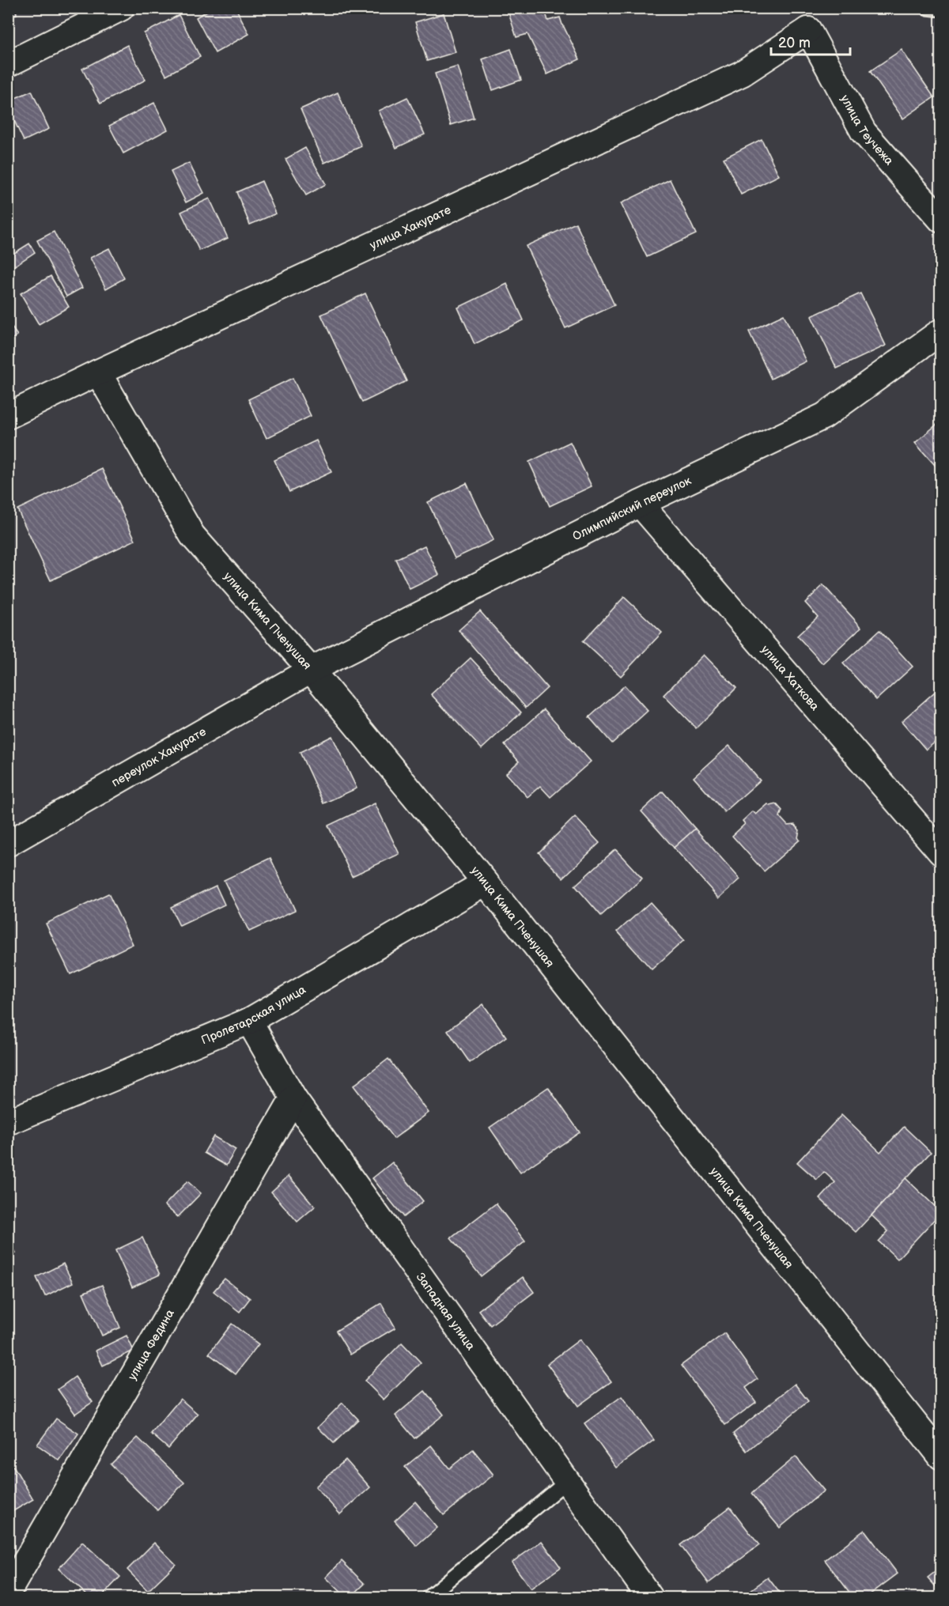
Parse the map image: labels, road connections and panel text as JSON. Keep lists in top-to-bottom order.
{
  "streets": {
    "street": [
      "улица Теучежа",
      "улица Хакурате",
      "Олимпийский переулок",
      "улица Кима Пченушая",
      "улица Хаткова",
      "переулок Хакурате",
      "Пролетарская улица",
      "Западная улица",
      "улица Федина"
    ]
  },
  "crossings": [
    ["улица Теучежа", "улица Хакурате"],
    ["улица Хакурате", "улица Кима Пченушая"],
    ["Олимпийский переулок", "улица Кима Пченушая"],
    ["Олимпийский переулок", "улица Хаткова"],
    ["Олимпийский переулок", "переулок Хакурате"],
    ["улица Кима Пченушая", "переулок Хакурате"],
    ["улица Кима Пченушая", "Пролетарская улица"],
    ["Пролетарская улица", "Западная улица"],
    ["Западная улица", "улица Федина"]
  ],
  "scale_bar": "20 m"
}
